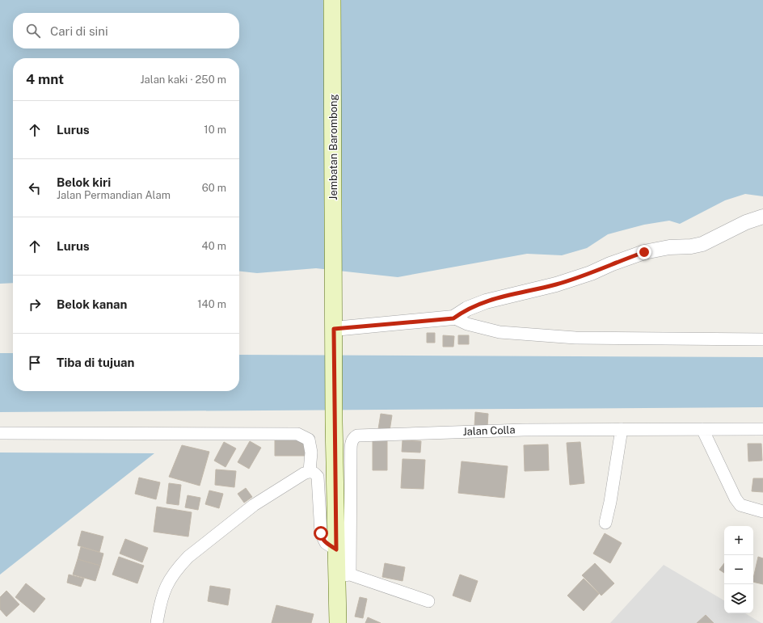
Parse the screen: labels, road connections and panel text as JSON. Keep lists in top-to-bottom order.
{
  "streets": {
    "main road": ["Jembatan Barombong"],
    "street": ["Jalan Colla"]
  },
  "crossings": [
    ["Jembatan Barombong", "Jalan Colla"]
  ],
  "page": {
    "search": "Cari di sini",
    "heading": ["4 mnt", "Jalan kaki · 250 m"],
    "list": [
      ["Lurus", "10 m"],
      ["Belok kiri", "Jalan Permandian Alam", "60 m"],
      ["Lurus", "40 m"],
      ["Belok kanan", "140 m"],
      "Tiba di tujuan"
    ],
    "map_buttons": ["+", "−"]
  }
}
